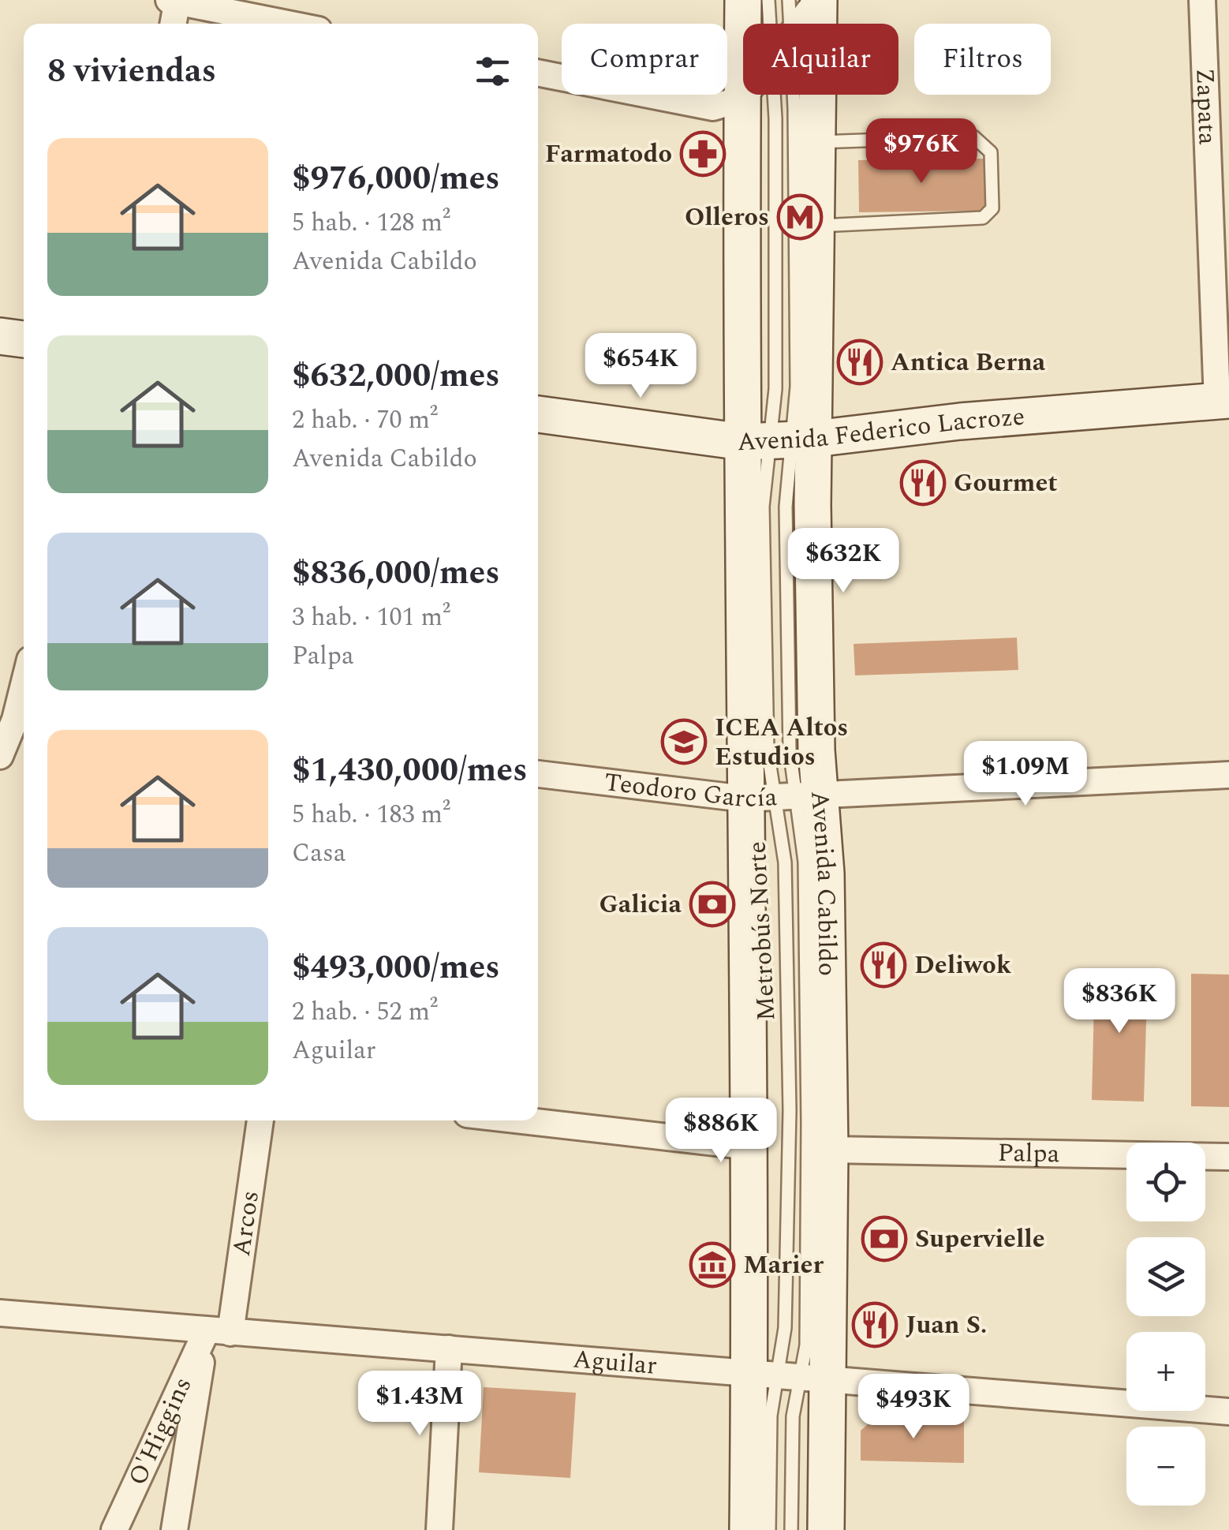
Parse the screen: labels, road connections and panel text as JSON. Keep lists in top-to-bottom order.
{
  "streets": {
    "main road": ["Avenida Federico Lacroze", "Avenida Cabildo"],
    "street": [
      "Zapata",
      "Teodoro García",
      "Palpa",
      "Arcos",
      "Aguilar",
      "O'Higgins"
    ],
    "lane": ["Metrobús Norte"]
  },
  "crossings": [
    ["Zapata", "Avenida Federico Lacroze"],
    ["Avenida Federico Lacroze", "Avenida Cabildo"],
    ["Avenida Federico Lacroze", "Metrobús Norte"],
    ["Teodoro García", "Avenida Cabildo"],
    ["Teodoro García", "Metrobús Norte"],
    ["Avenida Cabildo", "Metrobús Norte"],
    ["Avenida Cabildo", "Palpa"],
    ["Avenida Cabildo", "Aguilar"],
    ["Metrobús Norte", "Aguilar"],
    ["Arcos", "Aguilar"],
    ["Arcos", "O'Higgins"],
    ["Aguilar", "O'Higgins"]
  ],
  "places": {
    "pharmacy": ["Farmatodo"],
    "metro station": ["Olleros"],
    "restaurant": [
      "Antica Berna",
      "Gourmet",
      "Deliwok",
      "Juan S."
    ],
    "school or university": ["ICEA Altos Estudios"],
    "bank": ["Galicia", "Supervielle"],
    "museum": ["Marier"]
  },
  "page": {
    "chip": ["Comprar", "Alquilar", "Filtros"],
    "heading": "8 viviendas",
    "price": [
      "$976K",
      "$654K",
      "$632K",
      "$1.09M",
      "$836K",
      "$886K",
      "$1.43M",
      "$493K"
    ],
    "list": [
      {
        "name": "$976,000/mes",
        "note": "5 hab. · 128 m² · Avenida Cabildo"
      },
      {
        "name": "$632,000/mes",
        "note": "2 hab. · 70 m² · Avenida Cabildo"
      },
      {
        "name": "$836,000/mes",
        "note": "3 hab. · 101 m² · Palpa"
      },
      {
        "name": "$1,430,000/mes",
        "note": "5 hab. · 183 m² · Casa"
      },
      {
        "name": "$493,000/mes",
        "note": "2 hab. · 52 m² · Aguilar"
      }
    ],
    "map_buttons": ["+", "−"]
  }
}
